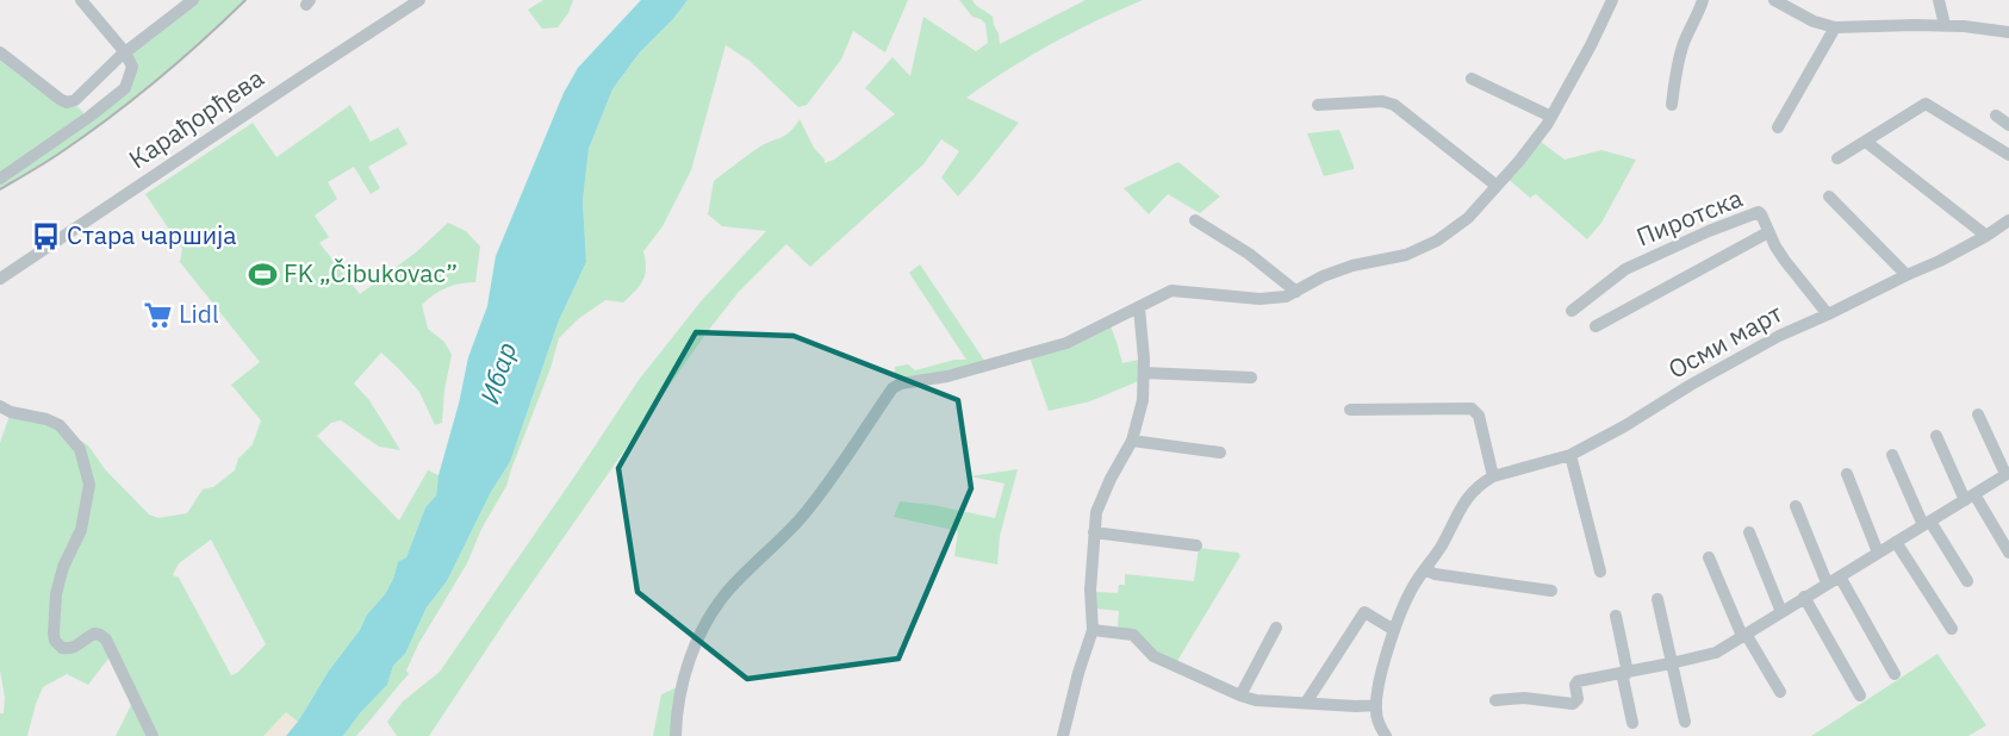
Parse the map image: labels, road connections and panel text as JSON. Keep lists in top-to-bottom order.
{
  "streets": {
    "street": ["Карађорђева", "Пиротска", "Осми март"]
  },
  "crossings": [
    ["Пиротска", "Осми март"]
  ],
  "water": ["Ибар"],
  "places": {
    "bus stop": ["Стара чаршија"],
    "sports": ["FK „Čibukovac”"],
    "supermarket": ["Lidl"]
  }
}
